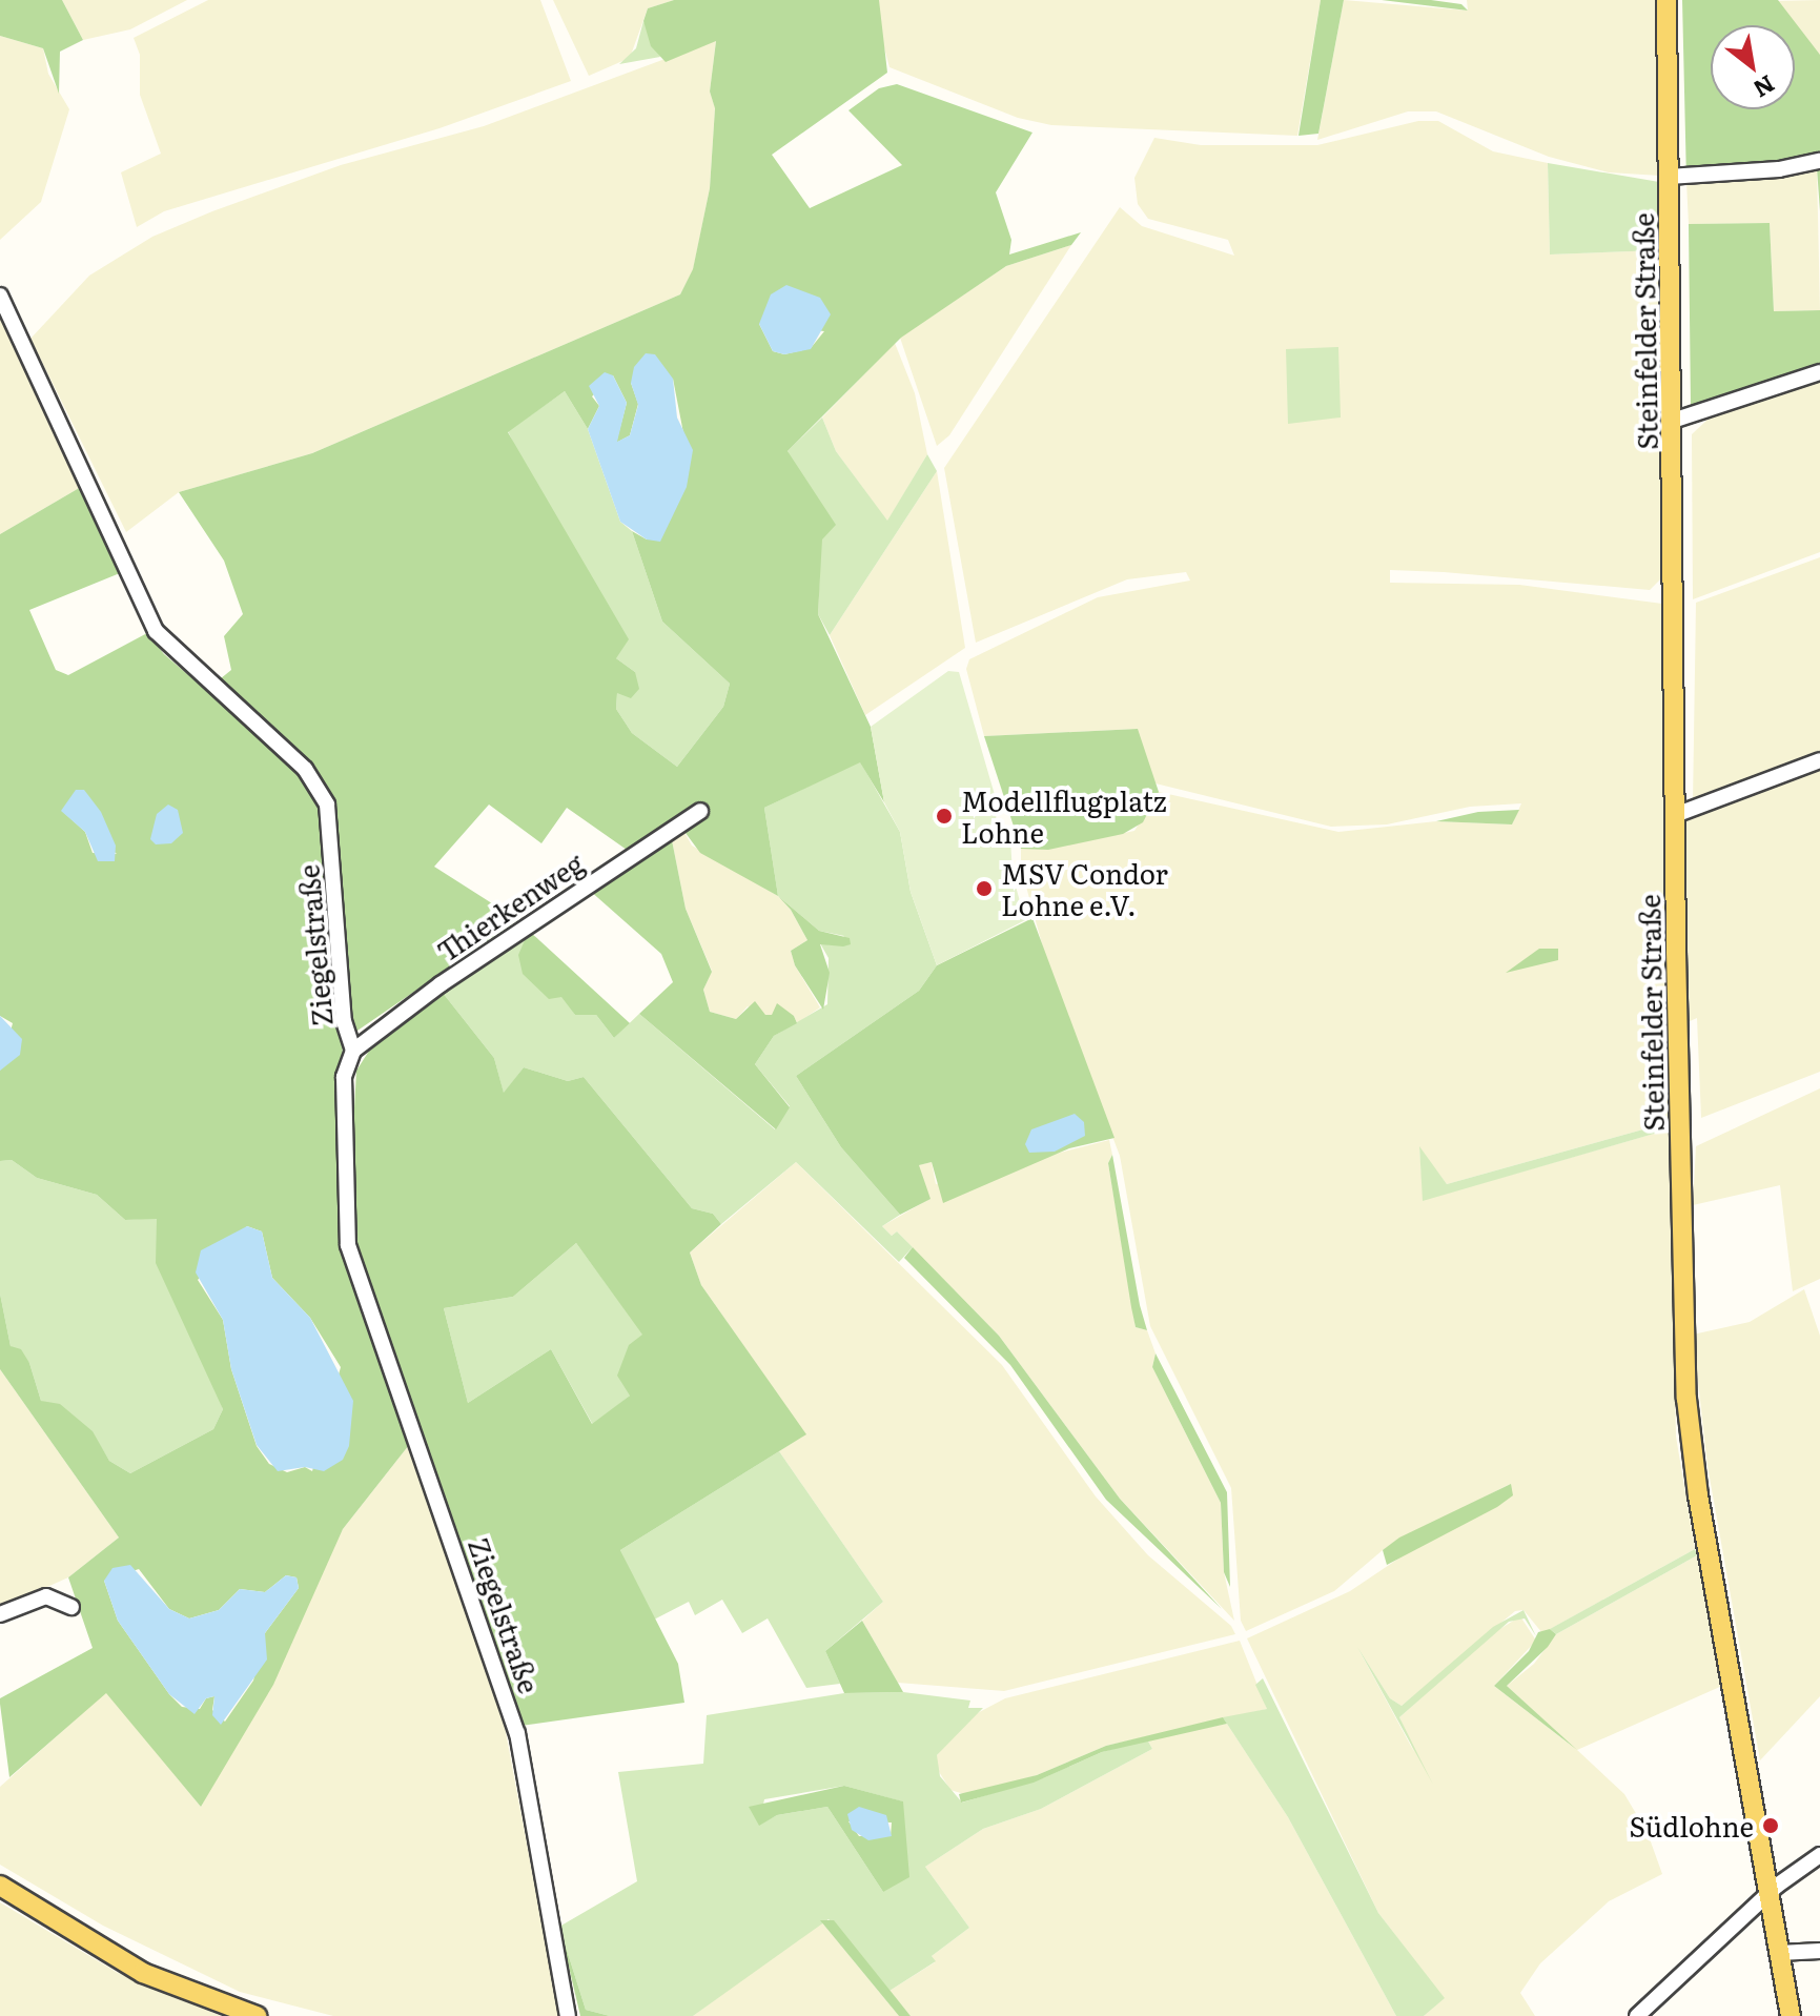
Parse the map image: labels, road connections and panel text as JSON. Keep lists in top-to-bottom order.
{
  "streets": {
    "main road": ["Steinfelder Straße"],
    "street": ["Thierkenweg", "Ziegelstraße"]
  },
  "crossings": [
    ["Thierkenweg", "Ziegelstraße"]
  ],
  "places": ["Modellflugplatz Lohne", "MSV Condor Lohne e.V.", "Südlohne"],
  "north": "bottom right"
}
